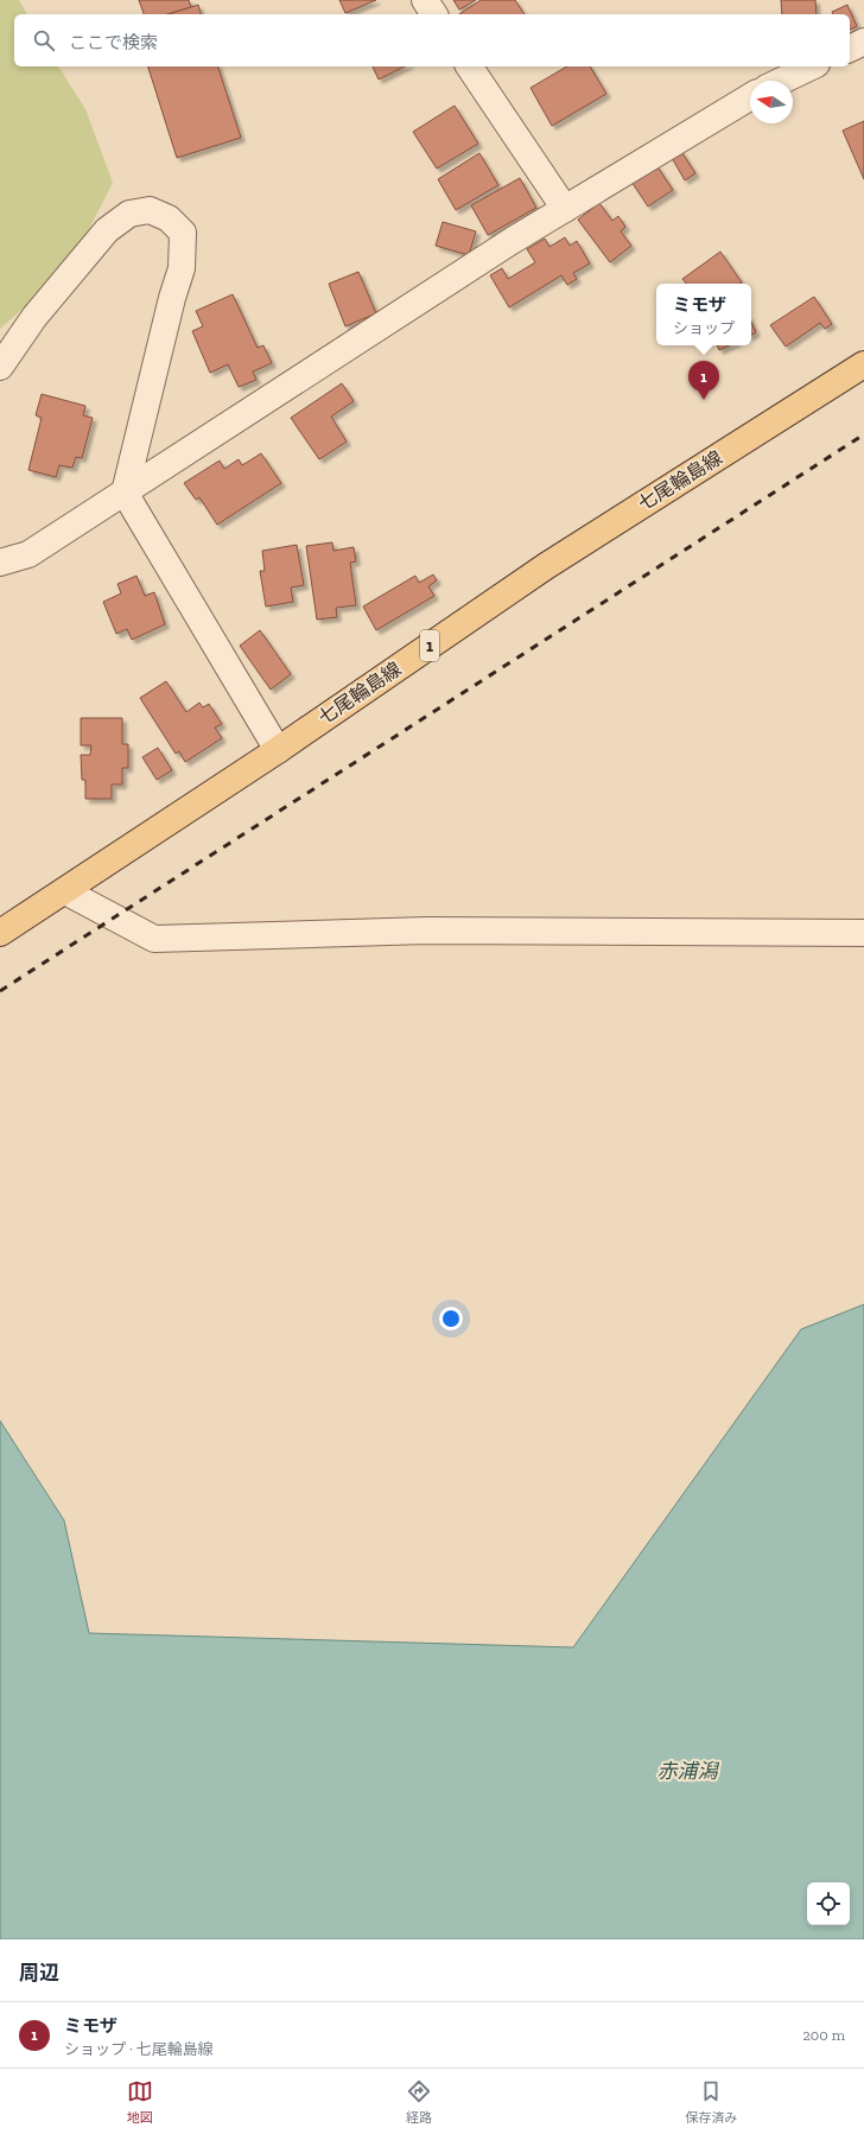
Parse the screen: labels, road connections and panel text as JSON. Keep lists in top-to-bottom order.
{
  "streets": {
    "main road": ["七尾輪島線", "1"]
  },
  "water": ["赤浦潟"],
  "north": "left",
  "page": {
    "search": "ここで検索",
    "popup": ["ミモザ", "ショップ"],
    "pins": "1",
    "heading": "周辺",
    "list": [
      {
        "mark": "1",
        "name": "ミモザ",
        "note": "ショップ · 七尾輪島線",
        "value": "200 m"
      }
    ],
    "nav": ["地図", "経路", "保存済み"]
  }
}
